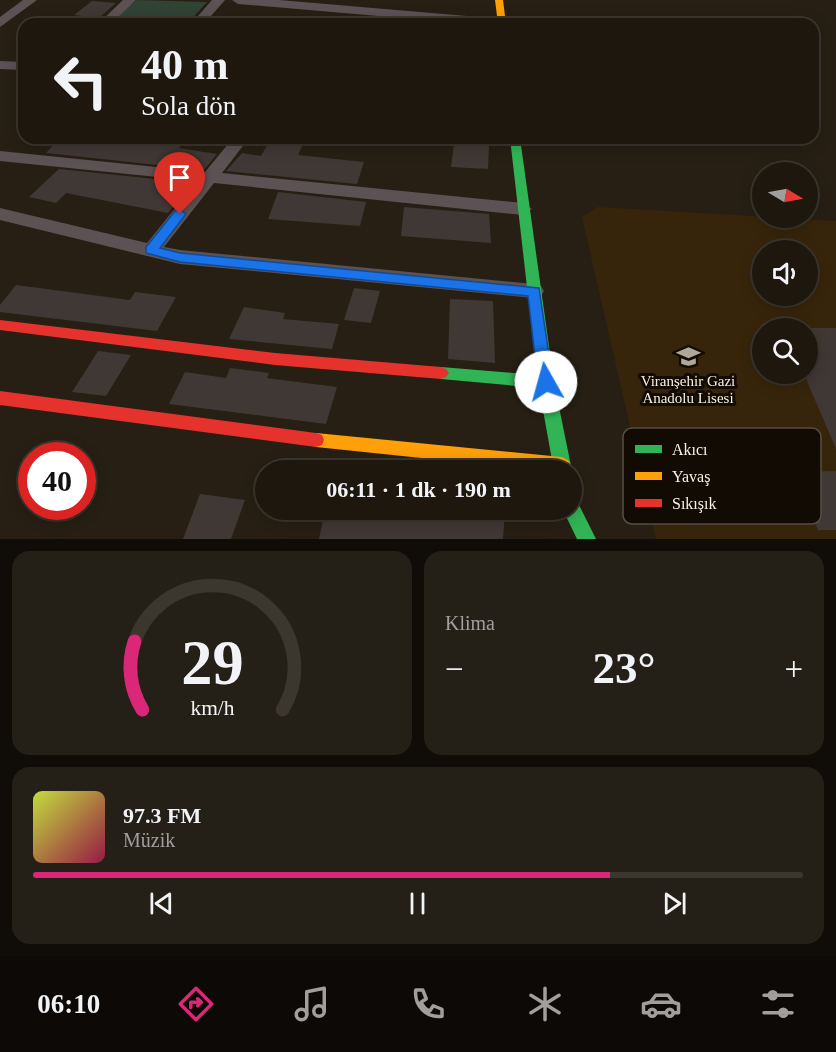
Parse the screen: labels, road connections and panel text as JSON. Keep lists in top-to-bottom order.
{
  "places": {
    "school or university": ["Viranşehir Gazi Anadolu Lisesi"]
  },
  "legend": ["Akıcı", "Yavaş", "Sıkışık"],
  "north": "right",
  "page": {
    "turn": ["40 m", "Sola dön"],
    "limit": "40",
    "trip": "06:11 · 1 dk · 190 m",
    "tile": "Klima",
    "heat": ["−", "23°", "+"],
    "song": ["97.3 FM", "Müzik"],
    "tabs": "06:10",
    "gauge": ["29", "km/h"]
  }
}
